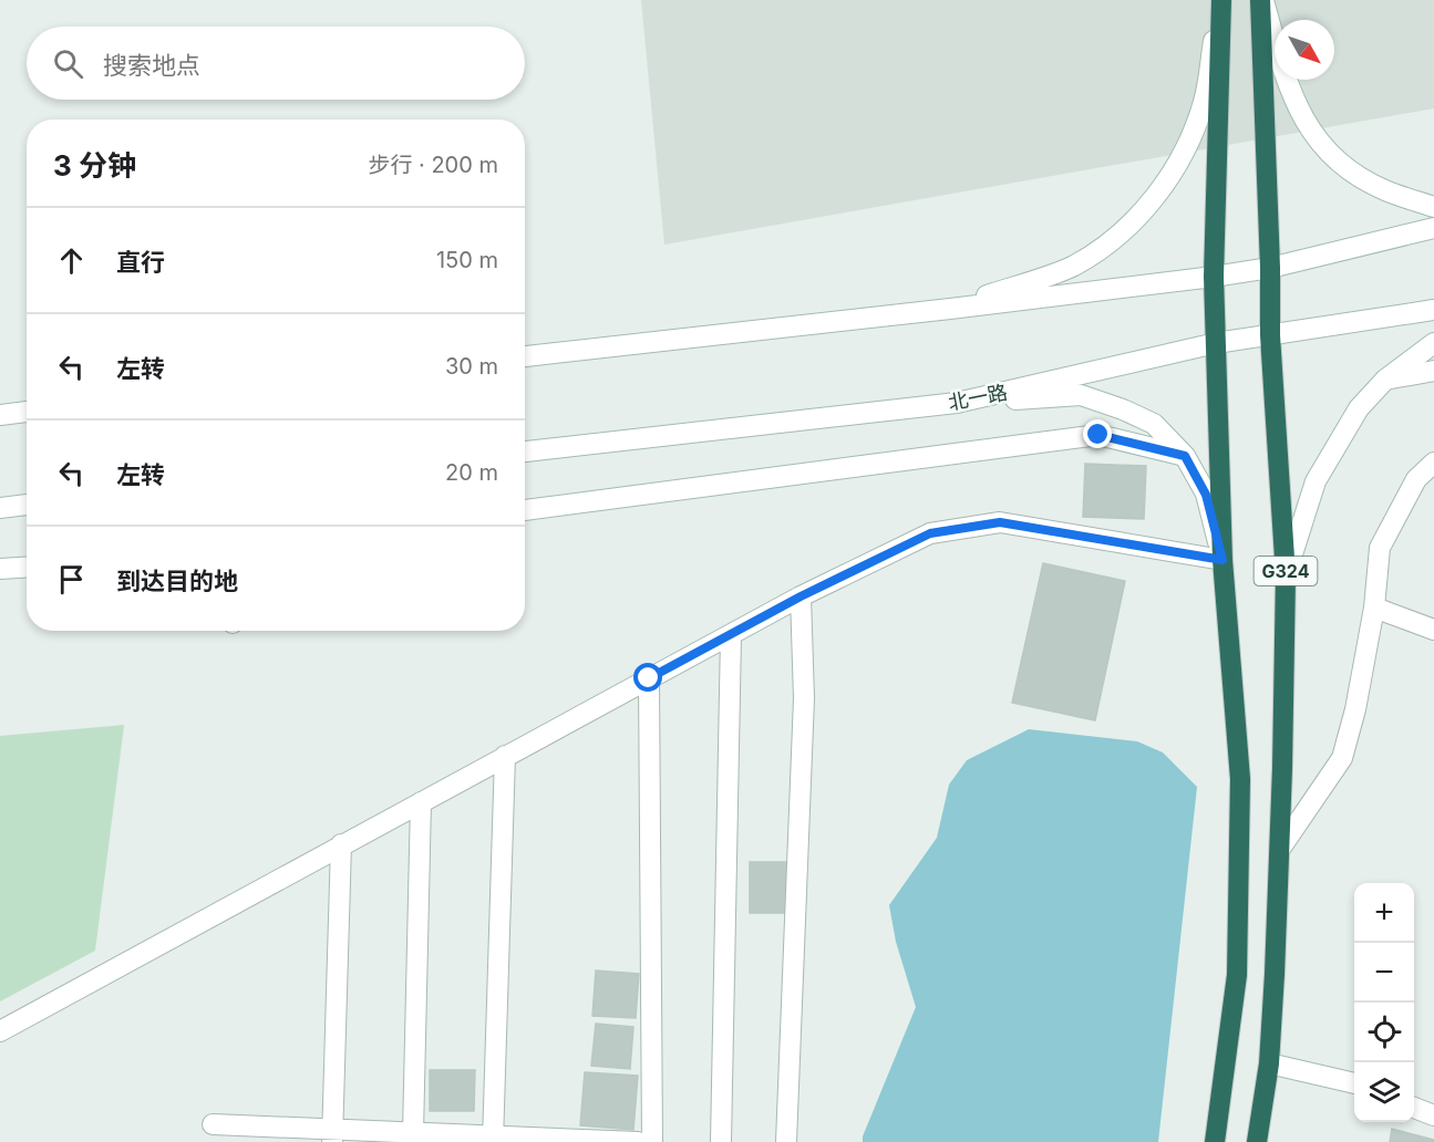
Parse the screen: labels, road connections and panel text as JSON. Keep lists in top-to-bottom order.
{
  "streets": {
    "highway": ["G324"],
    "street": ["北一路"]
  },
  "crossings": [
    ["北一路", "G324"]
  ],
  "north": "bottom right",
  "page": {
    "search": "搜索地点",
    "heading": ["3 分钟", "步行 · 200 m"],
    "list": [
      ["直行", "150 m"],
      ["左转", "30 m"],
      ["左转", "20 m"],
      "到达目的地"
    ],
    "map_buttons": ["+", "−"]
  }
}
